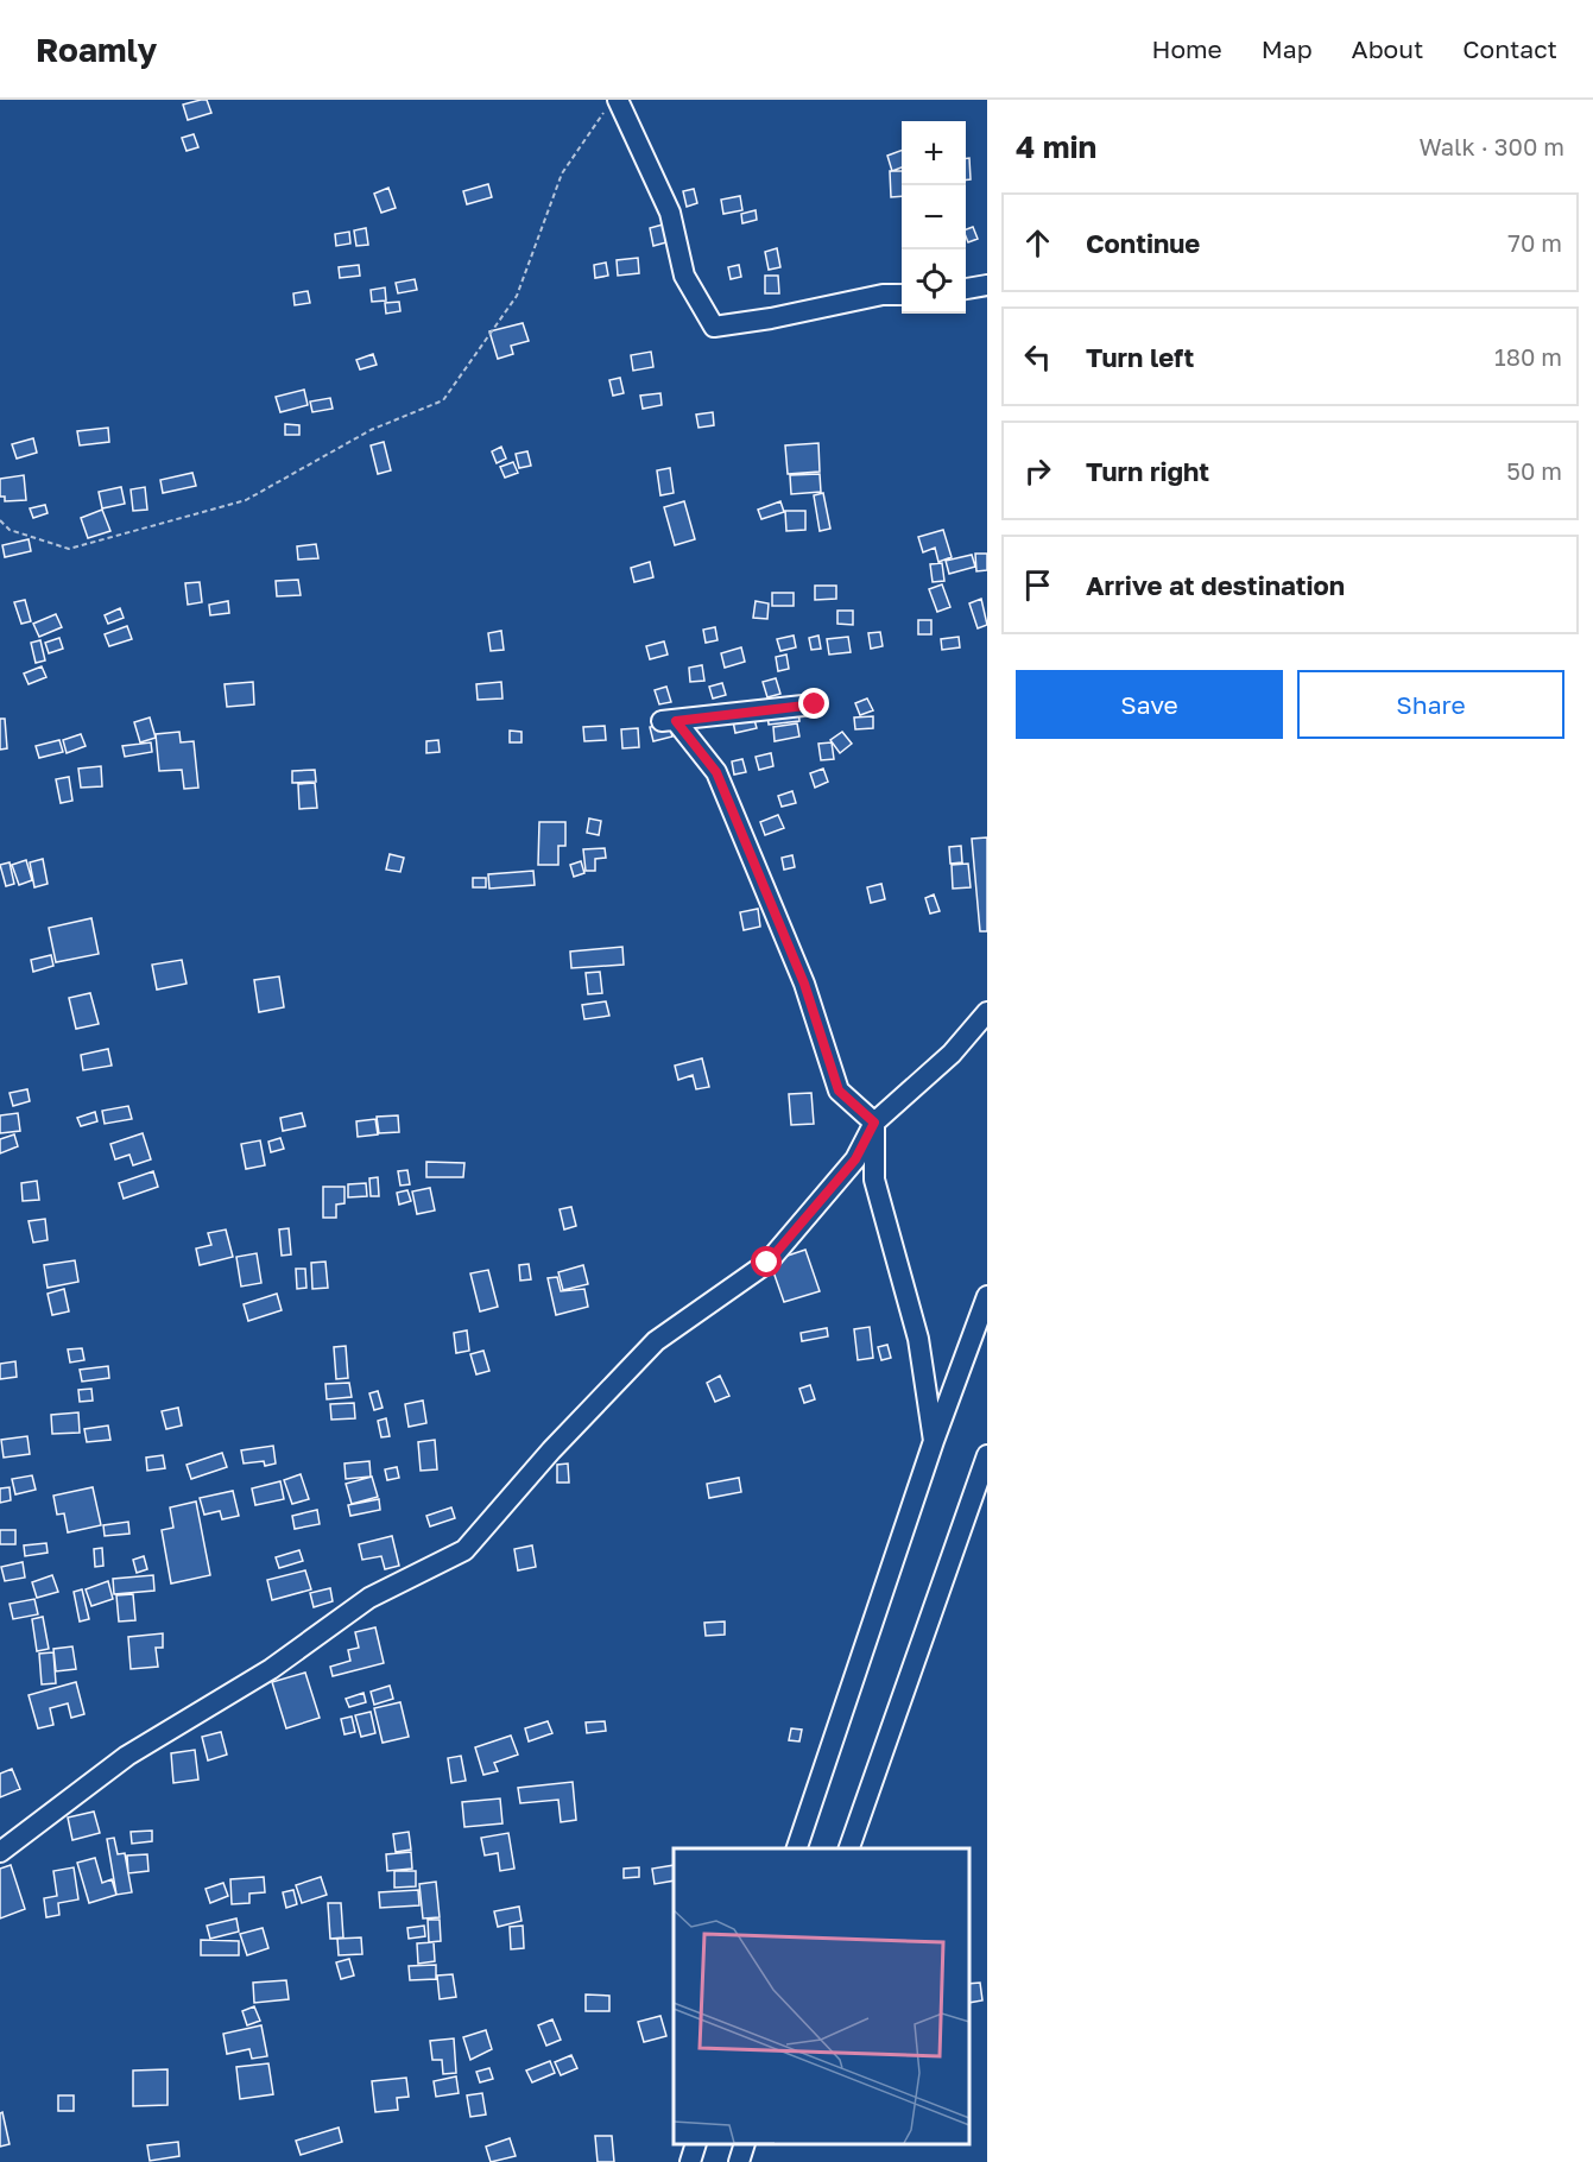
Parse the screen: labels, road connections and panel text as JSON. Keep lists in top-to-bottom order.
{
  "page": {
    "header": "Roamly",
    "nav": [
      "Home",
      "Map",
      "About",
      "Contact"
    ],
    "heading": ["4 min", "Walk · 300 m"],
    "map_buttons": ["+", "−"],
    "list": [
      ["Continue", "70 m"],
      ["Turn left", "180 m"],
      ["Turn right", "50 m"],
      "Arrive at destination"
    ],
    "buttons": ["Save", "Share"]
  }
}
